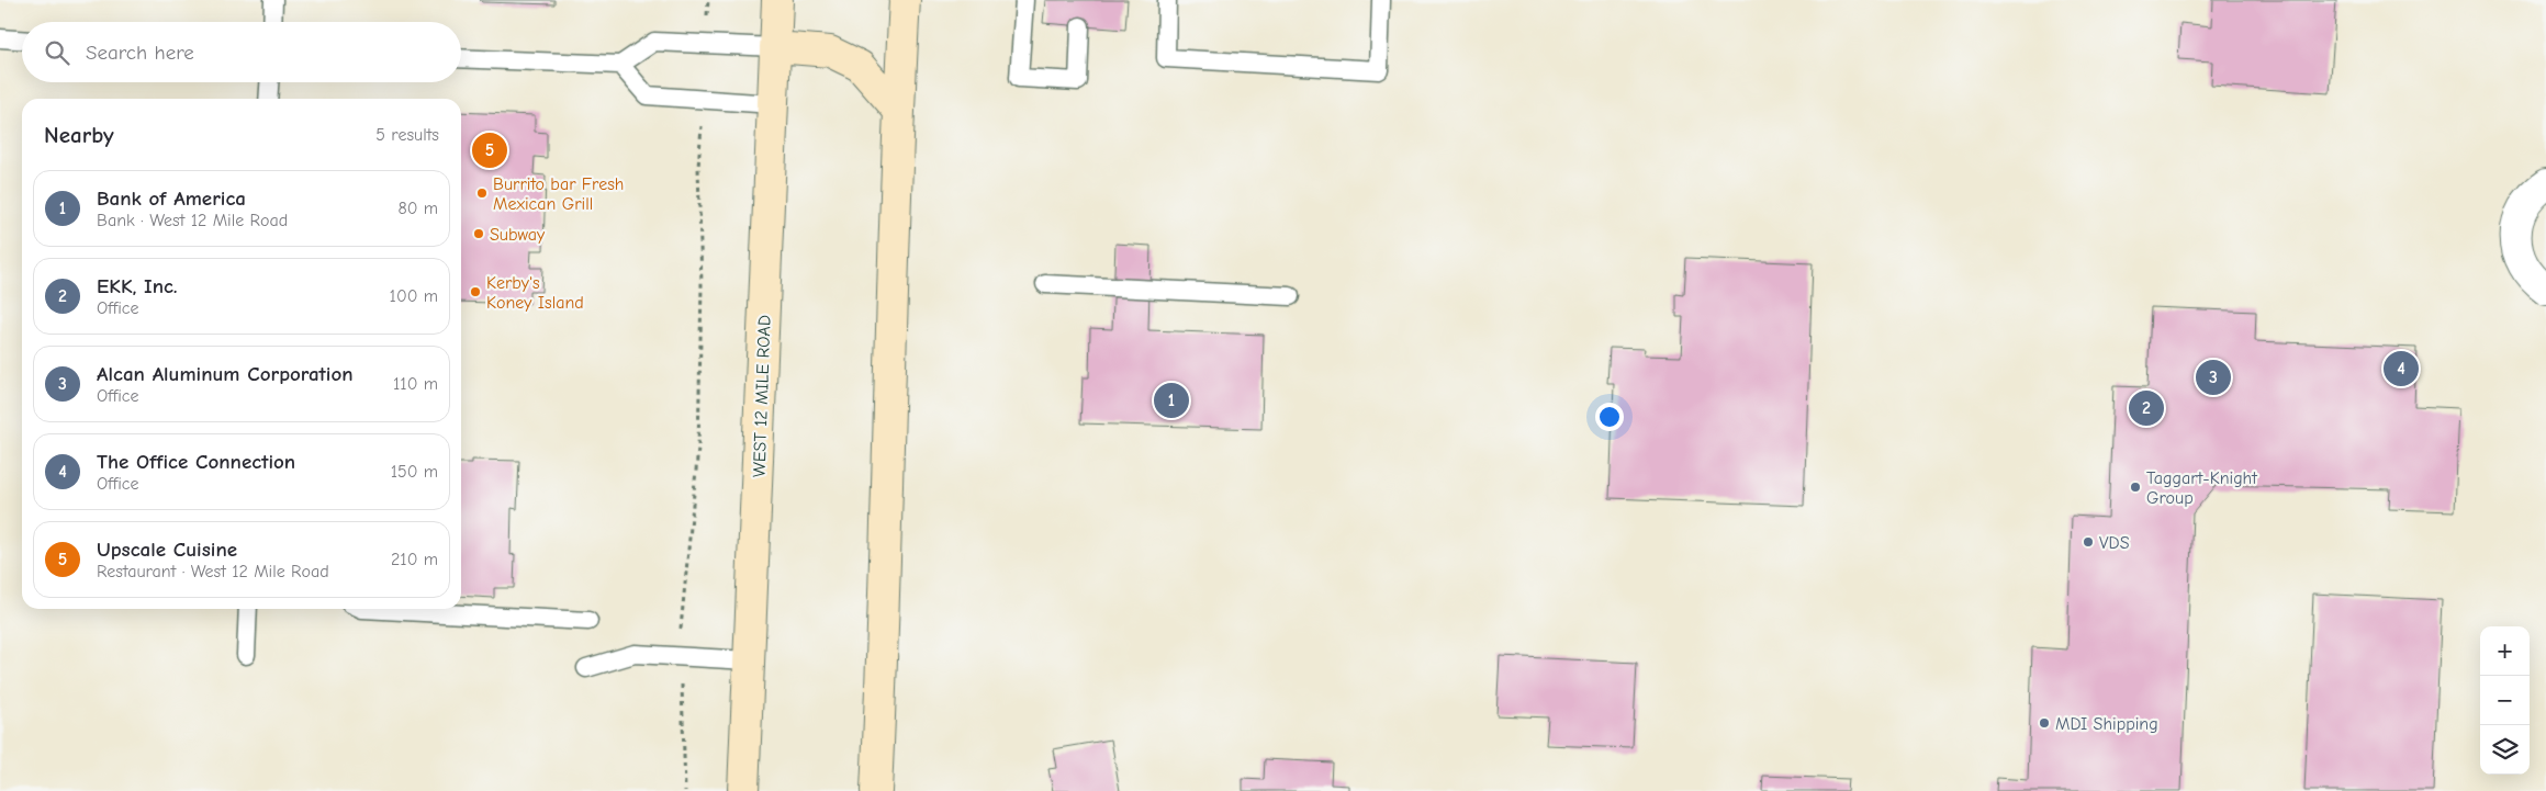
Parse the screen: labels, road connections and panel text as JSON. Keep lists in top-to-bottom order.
{
  "streets": {
    "main road": ["WEST 12 MILE ROAD"]
  },
  "places": [
    "Burrito bar Fresh Mexican Grill",
    "Subway",
    "Kerby's Koney Island",
    "Taggart-Knight Group",
    "VDS",
    "MDI Shipping"
  ],
  "page": {
    "search": "Search here",
    "heading": ["Nearby", "5 results"],
    "pins": [
      "5",
      "4",
      "3",
      "1",
      "2"
    ],
    "list": [
      {
        "mark": "1",
        "name": "Bank of America",
        "note": "Bank · West 12 Mile Road",
        "value": "80 m"
      },
      {
        "mark": "2",
        "name": "EKK, Inc.",
        "note": "Office",
        "value": "100 m"
      },
      {
        "mark": "3",
        "name": "Alcan Aluminum Corporation",
        "note": "Office",
        "value": "110 m"
      },
      {
        "mark": "4",
        "name": "The Office Connection",
        "note": "Office",
        "value": "150 m"
      },
      {
        "mark": "5",
        "name": "Upscale Cuisine",
        "note": "Restaurant · West 12 Mile Road",
        "value": "210 m"
      }
    ],
    "map_buttons": ["+", "−"]
  }
}
